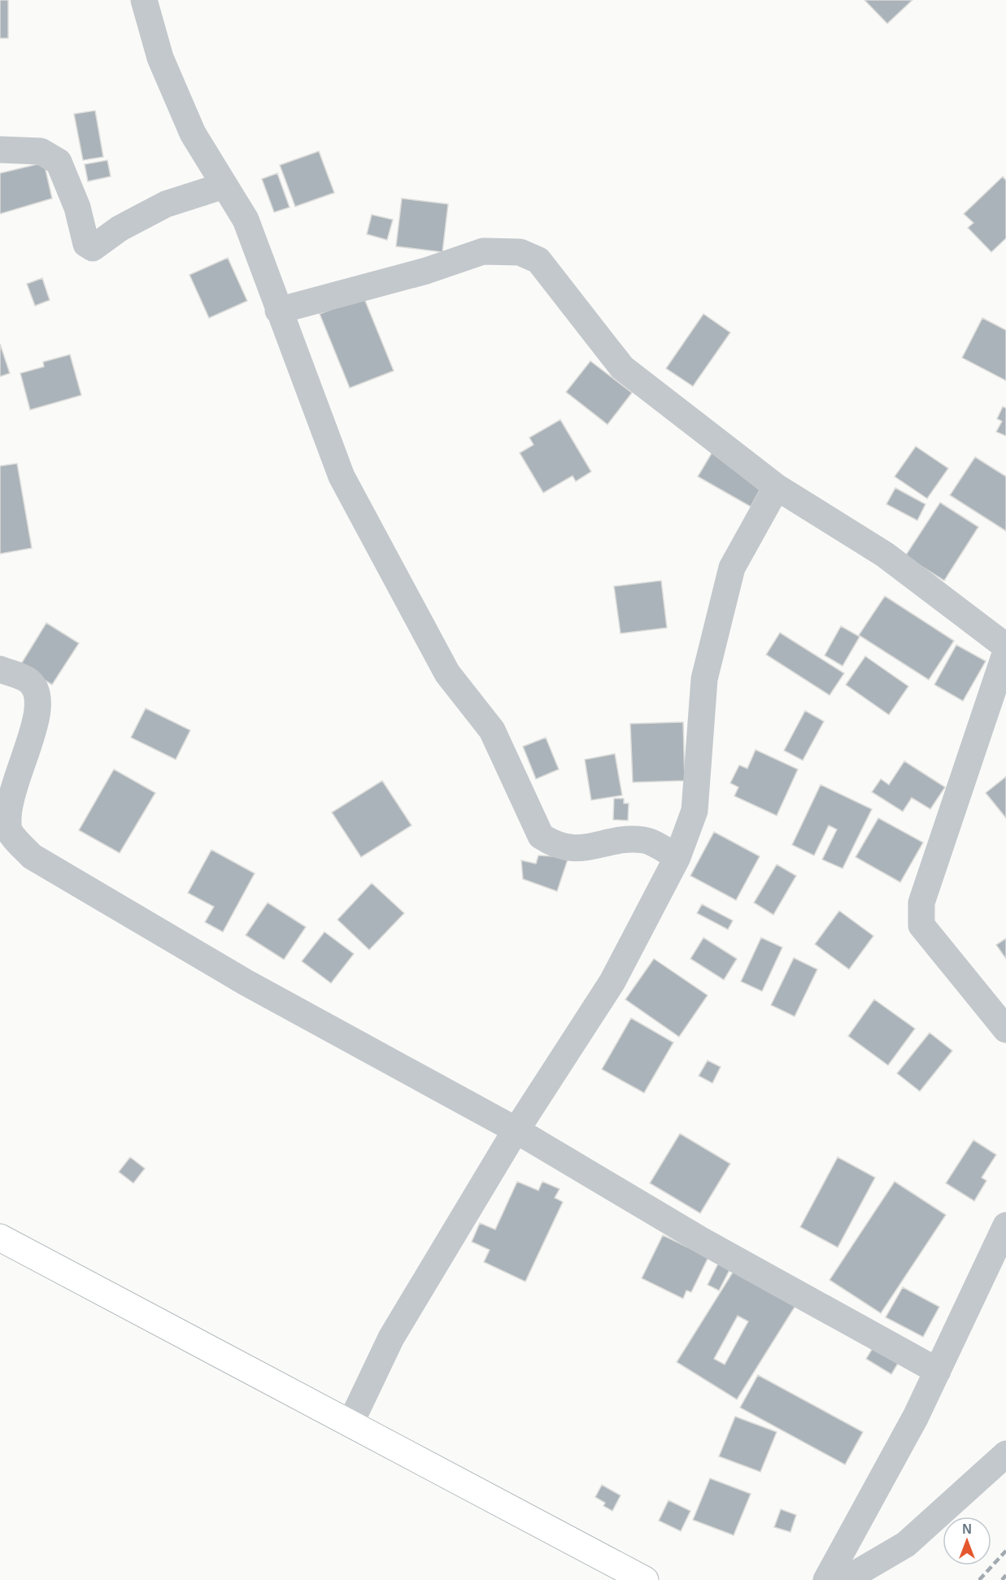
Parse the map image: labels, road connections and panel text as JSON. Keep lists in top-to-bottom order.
{
  "north": "top"
}
